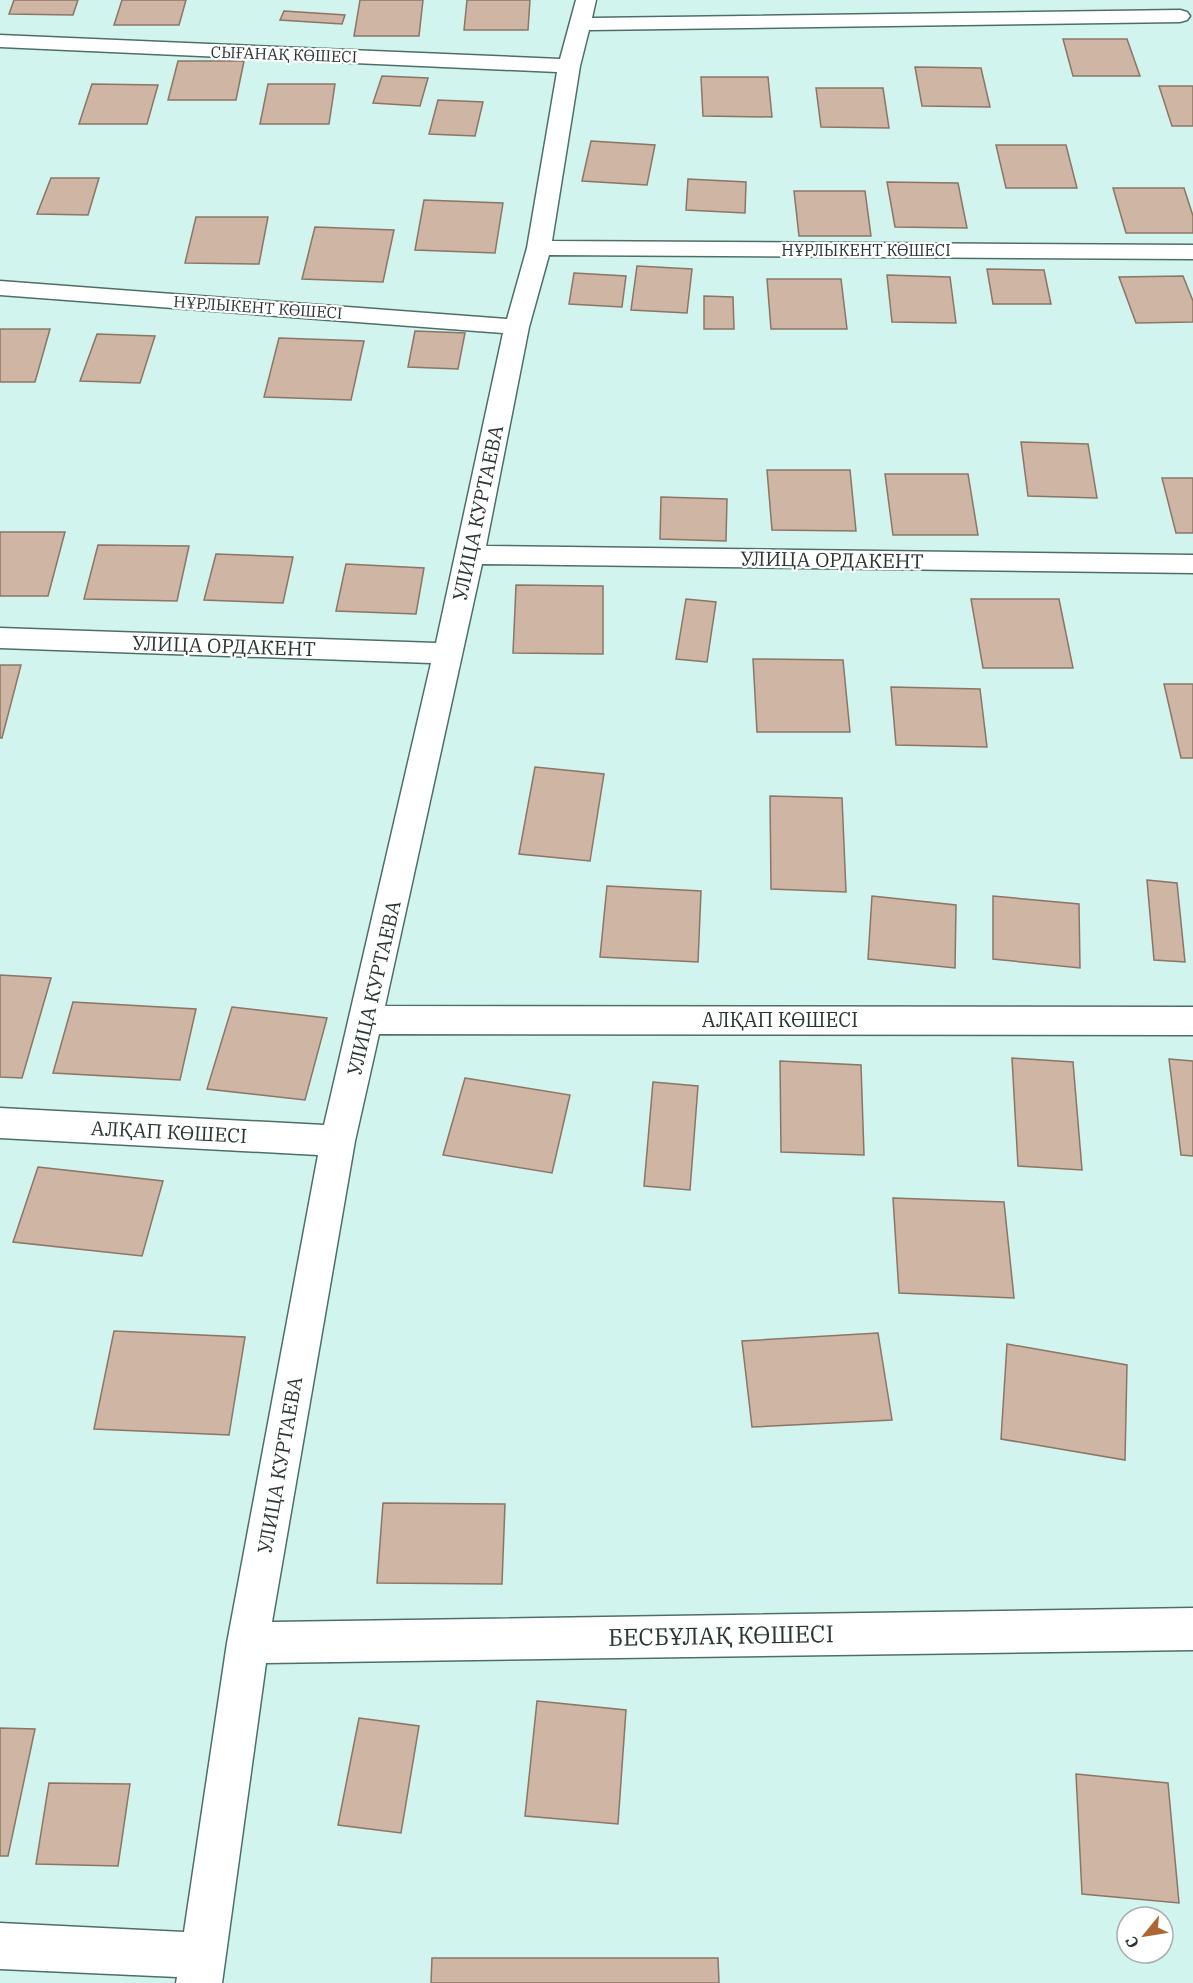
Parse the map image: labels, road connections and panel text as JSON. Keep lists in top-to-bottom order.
{
  "streets": {
    "street": [
      "СЫҒАНАҚ КӨШЕСІ",
      "НҰРЛЫКЕНТ КӨШЕСІ",
      "УЛИЦА КУРТАЕВА",
      "УЛИЦА ОРДАКЕНТ",
      "АЛҚАП КӨШЕСІ",
      "БЕСБҰЛАҚ КӨШЕСІ"
    ]
  },
  "crossings": [
    ["СЫҒАНАҚ КӨШЕСІ", "УЛИЦА КУРТАЕВА"],
    ["НҰРЛЫКЕНТ КӨШЕСІ", "УЛИЦА КУРТАЕВА"],
    ["УЛИЦА КУРТАЕВА", "УЛИЦА ОРДАКЕНТ"],
    ["УЛИЦА КУРТАЕВА", "АЛҚАП КӨШЕСІ"],
    ["УЛИЦА КУРТАЕВА", "БЕСБҰЛАҚ КӨШЕСІ"]
  ],
  "north": "bottom left"
}
